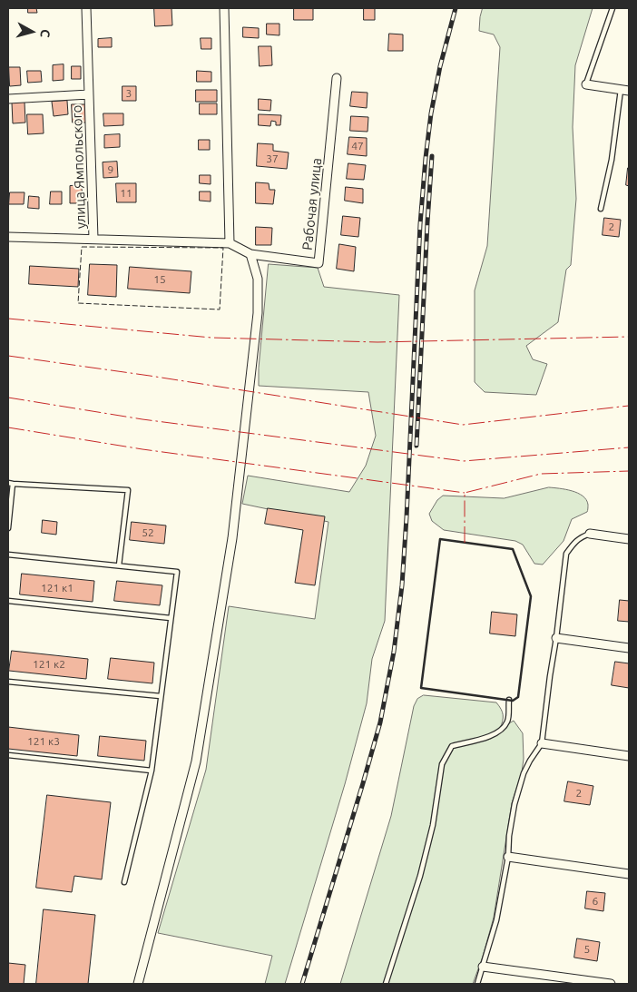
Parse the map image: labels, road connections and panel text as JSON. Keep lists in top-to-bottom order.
{
  "streets": {
    "street": ["улица Ямпольского", "Рабочая улица"]
  },
  "house_numbers": [
    "3",
    "47",
    "37",
    "9",
    "11",
    "2",
    "15",
    "52",
    "121 к1",
    "121 к2",
    "121 к3",
    "2",
    "6",
    "5"
  ],
  "north": "right"
}
